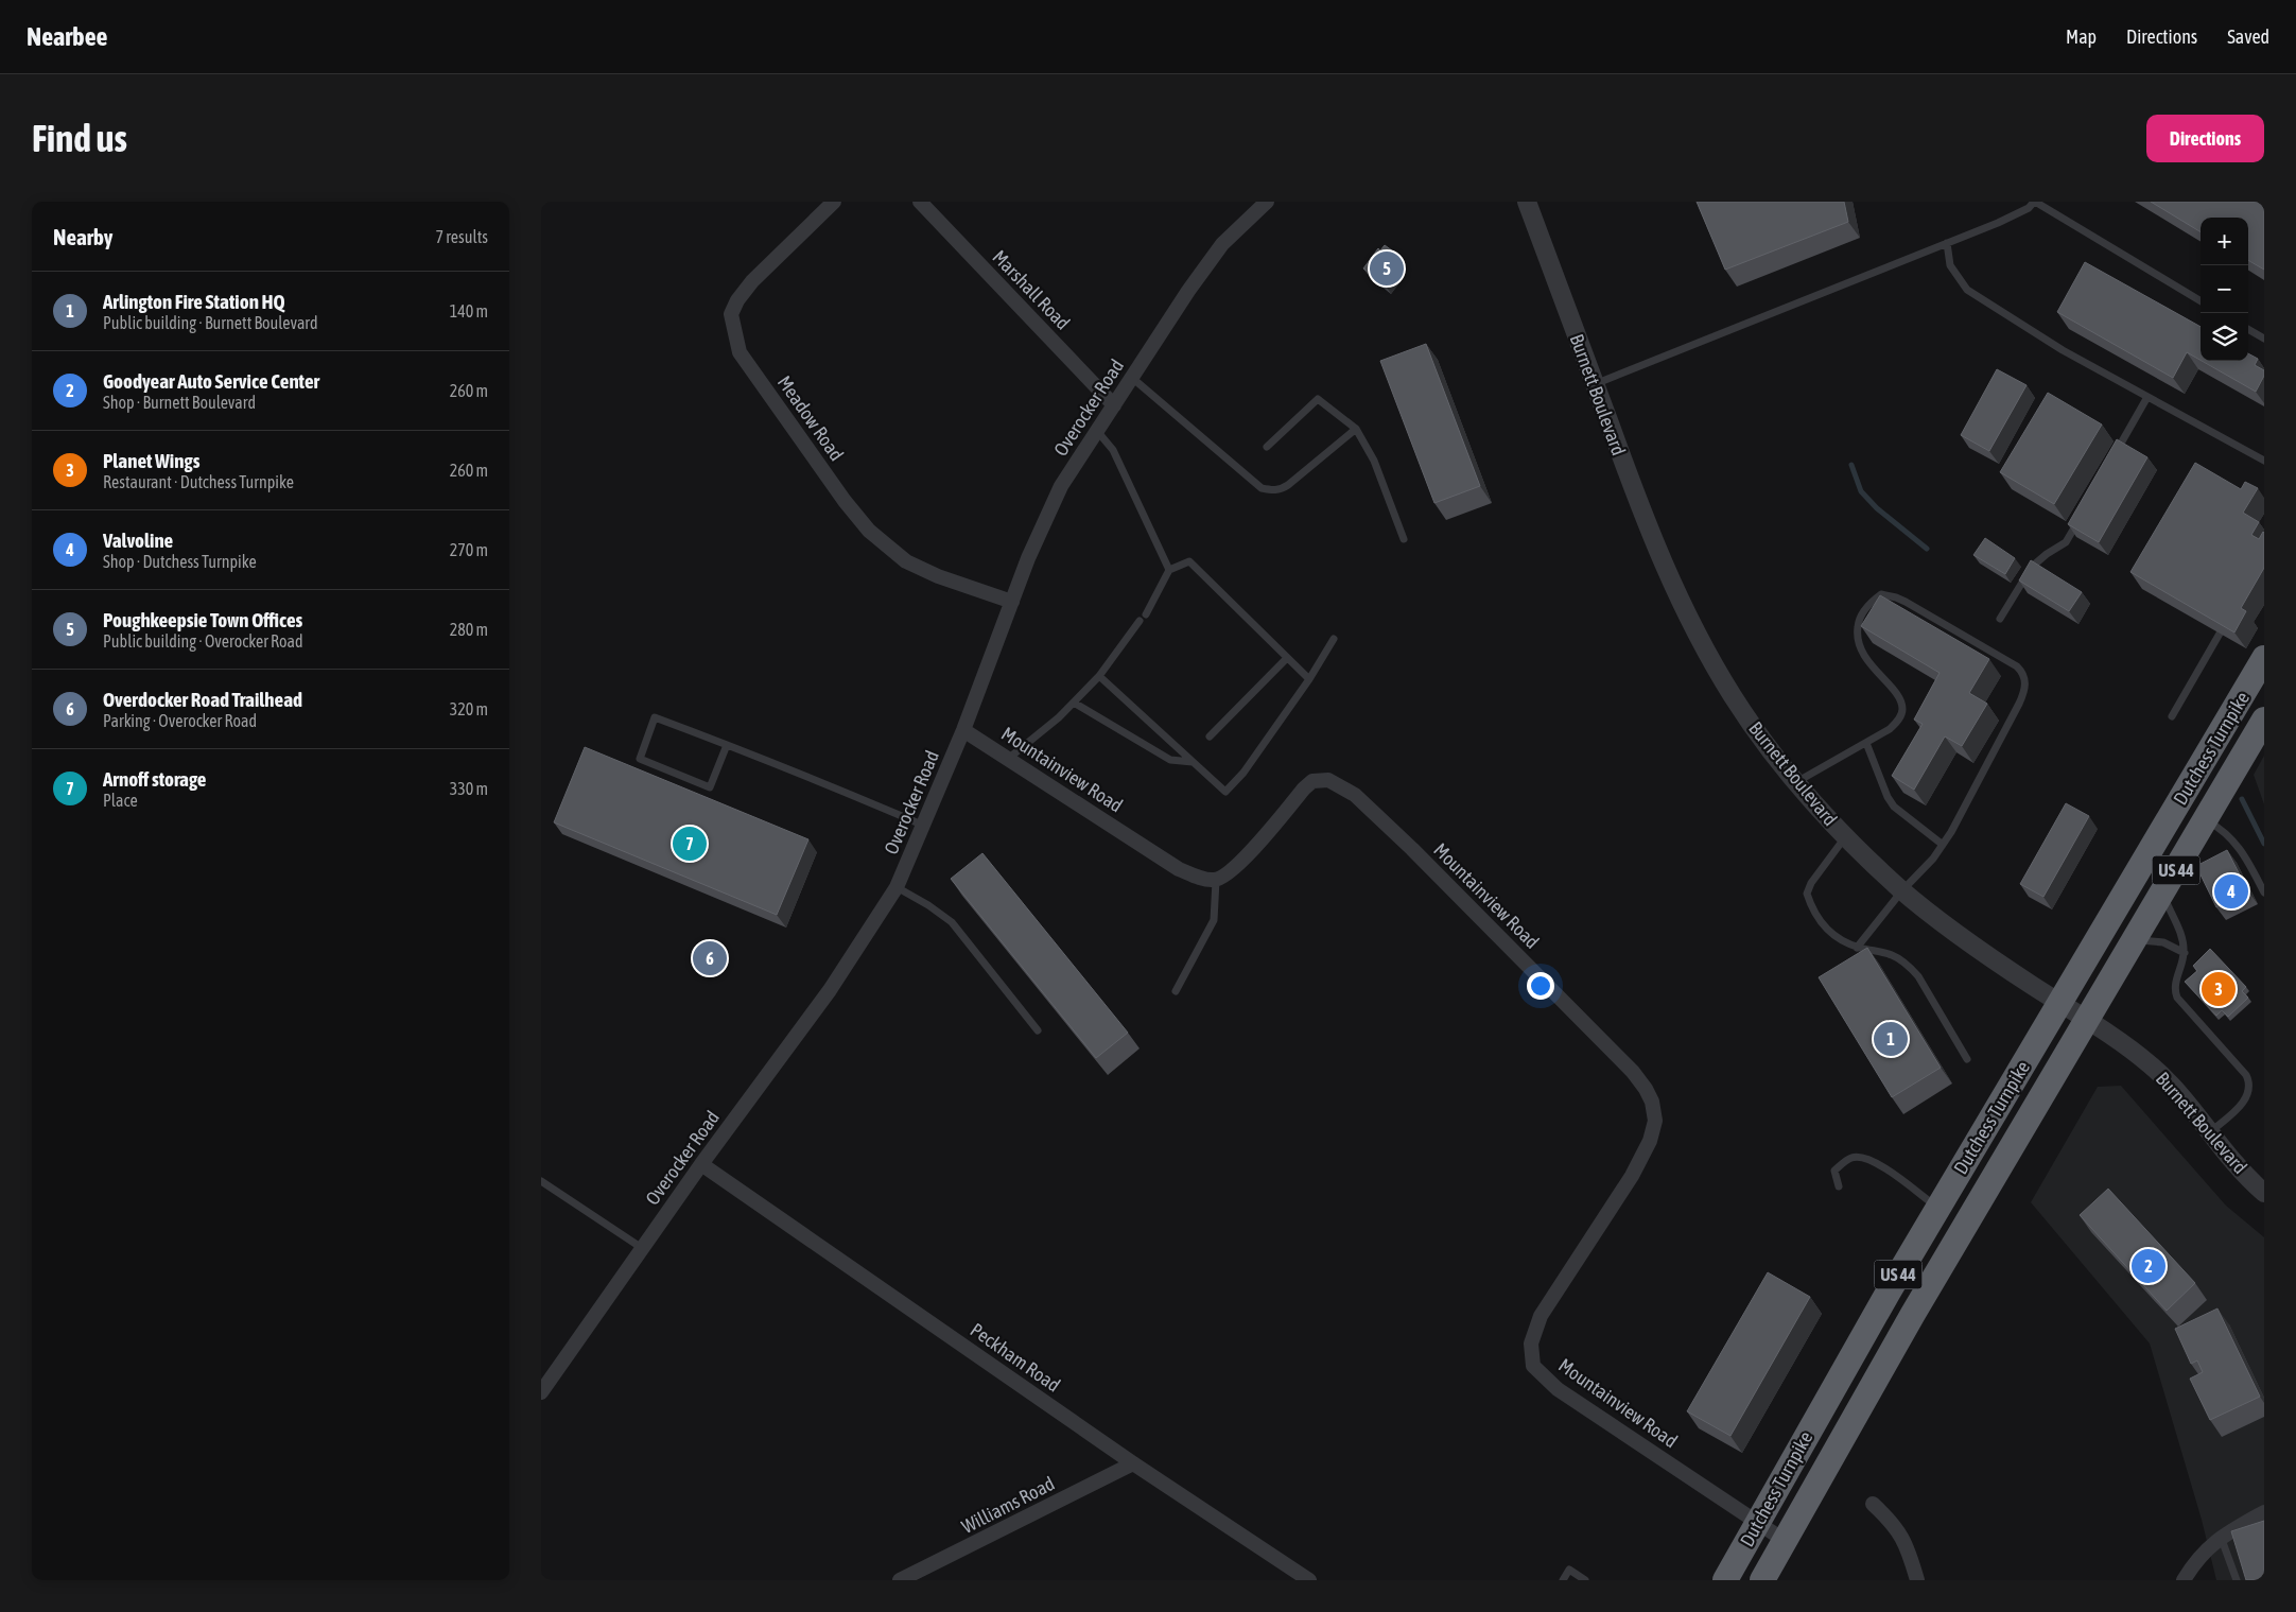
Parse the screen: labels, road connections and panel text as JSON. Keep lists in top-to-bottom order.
{
  "streets": {
    "highway": ["Dutchess Turnpike", "US 44"],
    "street": [
      "Marshall Road",
      "Burnett Boulevard",
      "Overocker Road",
      "Meadow Road",
      "Mountainview Road",
      "Peckham Road",
      "Williams Road"
    ]
  },
  "crossings": [
    ["Marshall Road", "Overocker Road"],
    ["Burnett Boulevard", "Dutchess Turnpike"],
    ["Overocker Road", "Meadow Road"],
    ["Overocker Road", "Mountainview Road"],
    ["Overocker Road", "Peckham Road"],
    ["Dutchess Turnpike", "Mountainview Road"],
    ["Peckham Road", "Williams Road"]
  ],
  "page": {
    "header": "Nearbee",
    "nav": ["Map", "Directions", "Saved"],
    "buttons": "Directions",
    "title": "Find us",
    "heading": ["Nearby", "7 results"],
    "map_buttons": ["+", "−"],
    "pins": [
      "5",
      "7",
      "4",
      "6",
      "3",
      "1",
      "2"
    ],
    "list": [
      {
        "mark": "1",
        "name": "Arlington Fire Station HQ",
        "note": "Public building · Burnett Boulevard",
        "value": "140 m"
      },
      {
        "mark": "2",
        "name": "Goodyear Auto Service Center",
        "note": "Shop · Burnett Boulevard",
        "value": "260 m"
      },
      {
        "mark": "3",
        "name": "Planet Wings",
        "note": "Restaurant · Dutchess Turnpike",
        "value": "260 m"
      },
      {
        "mark": "4",
        "name": "Valvoline",
        "note": "Shop · Dutchess Turnpike",
        "value": "270 m"
      },
      {
        "mark": "5",
        "name": "Poughkeepsie Town Offices",
        "note": "Public building · Overocker Road",
        "value": "280 m"
      },
      {
        "mark": "6",
        "name": "Overdocker Road Trailhead",
        "note": "Parking · Overocker Road",
        "value": "320 m"
      },
      {
        "mark": "7",
        "name": "Arnoff storage",
        "note": "Place",
        "value": "330 m"
      }
    ]
  }
}
